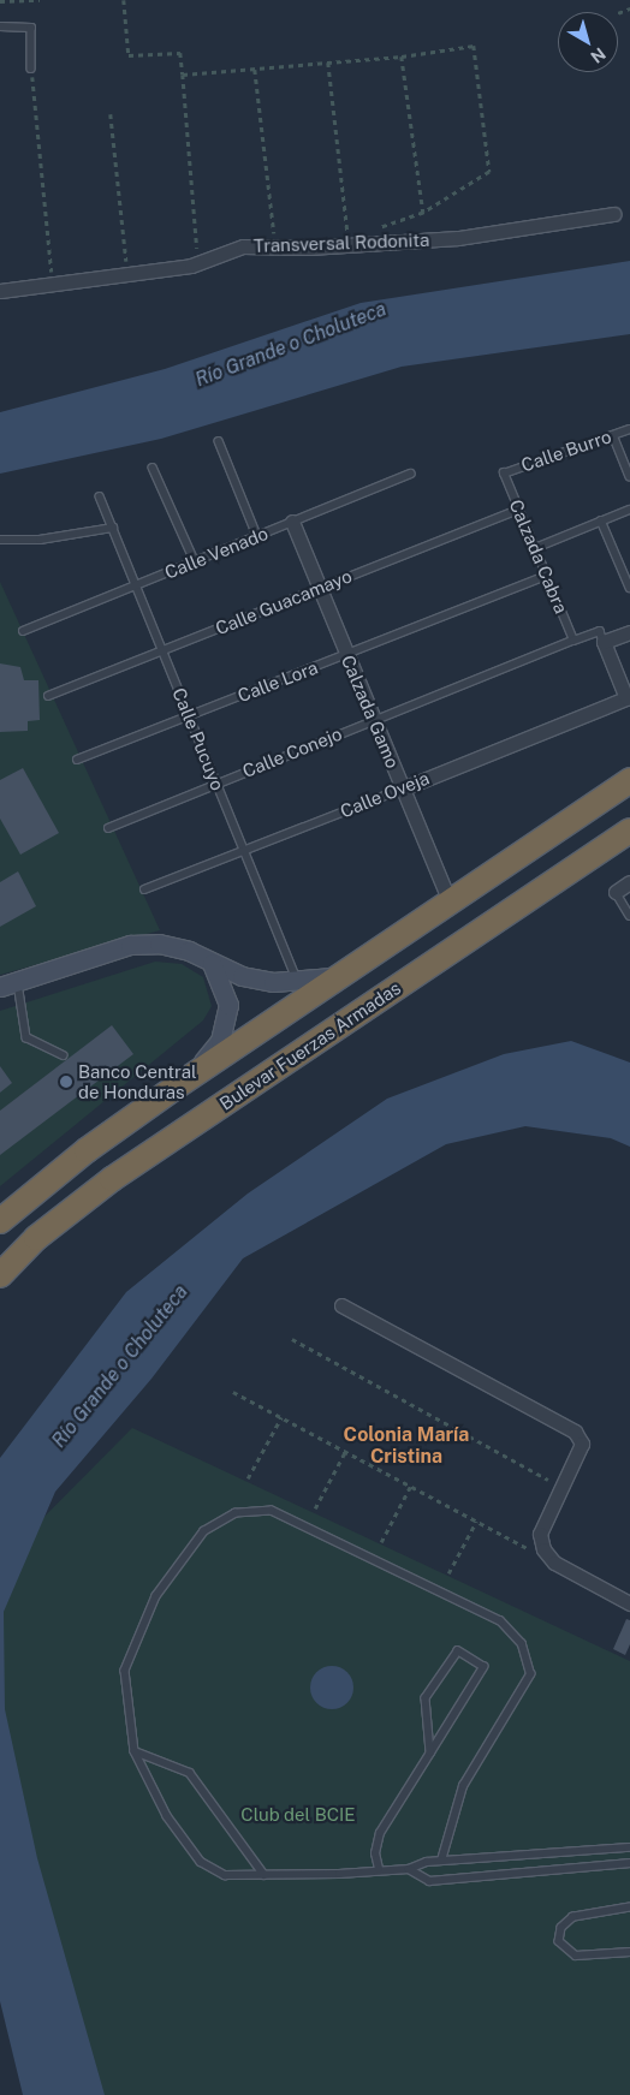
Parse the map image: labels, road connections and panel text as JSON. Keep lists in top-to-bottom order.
{
  "streets": {
    "highway": ["Bulevar Fuerzas Armadas"],
    "street": ["Transversal Rodonita", "Calzada Gamo", "Calle Oveja"],
    "lane": [
      "Calle Burro",
      "Calle Venado",
      "Calzada Cabra",
      "Calle Guacamayo",
      "Calle Lora",
      "Calle Pucuyo",
      "Calle Conejo"
    ]
  },
  "crossings": [
    ["Calle Burro", "Calzada Cabra"],
    ["Calle Venado", "Calzada Gamo"],
    ["Calle Venado", "Calle Pucuyo"],
    ["Calzada Cabra", "Calle Guacamayo"],
    ["Calzada Cabra", "Calle Lora"],
    ["Calzada Cabra", "Calle Conejo"],
    ["Calle Guacamayo", "Calzada Gamo"],
    ["Calle Guacamayo", "Calle Pucuyo"],
    ["Calle Lora", "Calzada Gamo"],
    ["Calle Lora", "Calle Pucuyo"],
    ["Calzada Gamo", "Calle Conejo"],
    ["Calzada Gamo", "Calle Oveja"],
    ["Calle Pucuyo", "Calle Conejo"],
    ["Calle Pucuyo", "Calle Oveja"]
  ],
  "districts": ["Colonia María Cristina"],
  "water": ["Río Grande o Choluteca"],
  "parks": ["Club del BCIE"],
  "places": ["Banco Central de Honduras"],
  "north": "bottom right"
}
